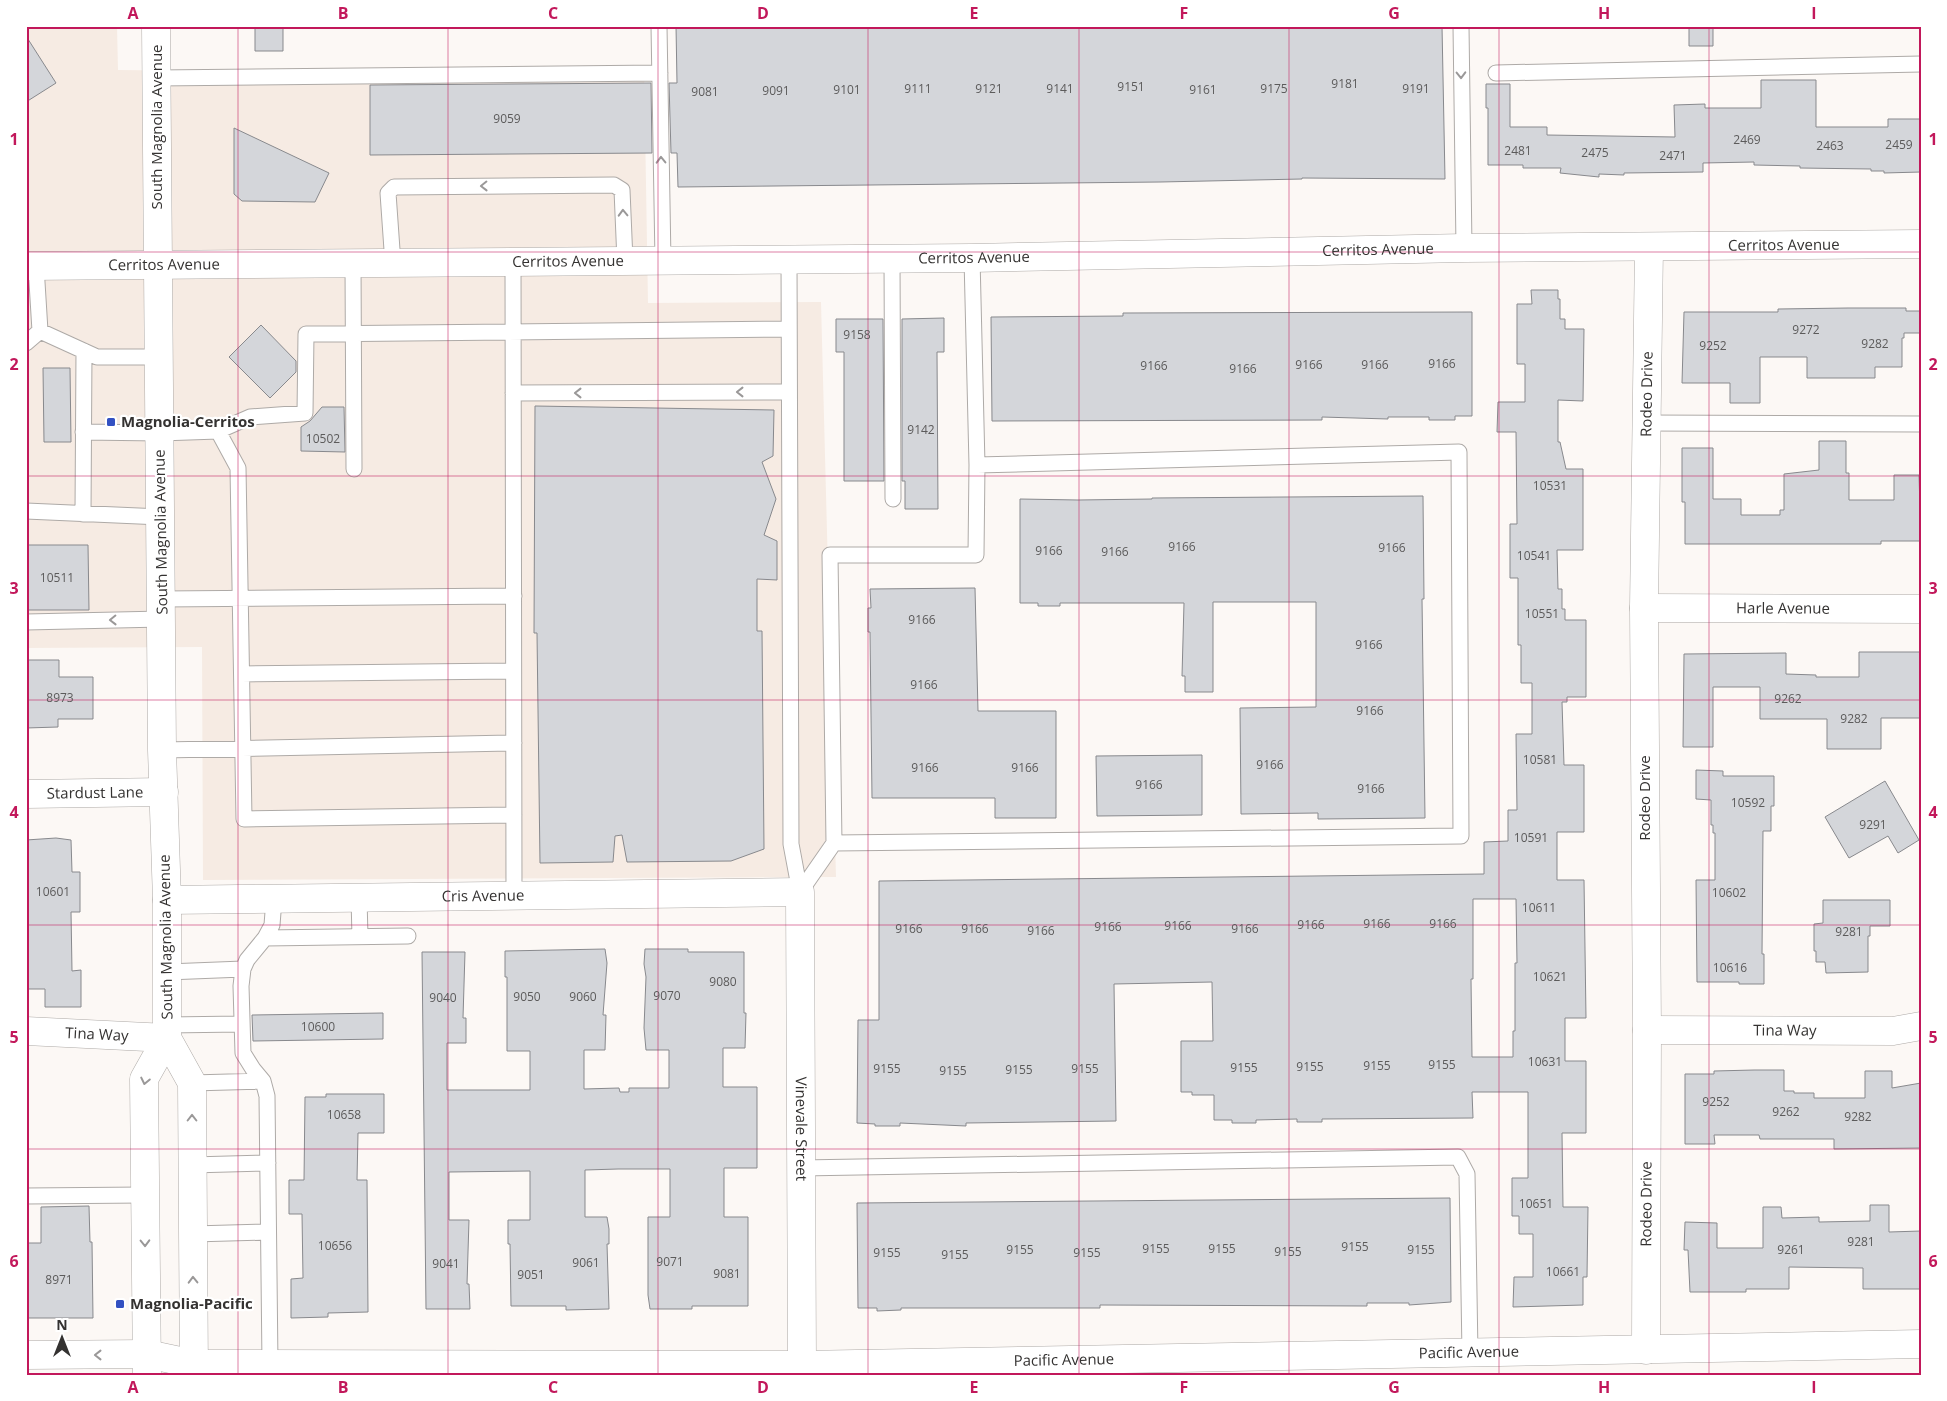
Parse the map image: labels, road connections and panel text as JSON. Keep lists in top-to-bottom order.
{
  "streets": {
    "street": [
      "South Magnolia Avenue",
      "Cerritos Avenue",
      "Rodeo Drive",
      "Harle Avenue",
      "Stardust Lane",
      "Cris Avenue",
      "Tina Way",
      "Vinevale Street",
      "Pacific Avenue"
    ]
  },
  "crossings": [
    ["South Magnolia Avenue", "Cerritos Avenue"],
    ["South Magnolia Avenue", "Stardust Lane"],
    ["South Magnolia Avenue", "Cris Avenue"],
    ["South Magnolia Avenue", "Tina Way"],
    ["South Magnolia Avenue", "Pacific Avenue"],
    ["Cerritos Avenue", "Rodeo Drive"],
    ["Rodeo Drive", "Harle Avenue"],
    ["Rodeo Drive", "Tina Way"],
    ["Rodeo Drive", "Pacific Avenue"],
    ["Cris Avenue", "Vinevale Street"],
    ["Vinevale Street", "Pacific Avenue"]
  ],
  "places": {
    "transit": ["Magnolia-Cerritos", "Magnolia-Pacific"]
  },
  "house_numbers": [
    "9181",
    "9151",
    "9111",
    "9121",
    "9141",
    "9175",
    "9191",
    "9101",
    "9161",
    "9091",
    "9081",
    "9059",
    "2469",
    "2459",
    "2463",
    "2481",
    "2475",
    "2471",
    "9272",
    "9158",
    "9282",
    "9252",
    "9166",
    "9166",
    "9166",
    "9166",
    "9166",
    "9142",
    "10502",
    "10531",
    "9166",
    "9166",
    "9166",
    "9166",
    "10541",
    "10511",
    "10551",
    "9166",
    "9166",
    "9166",
    "8973",
    "9262",
    "9166",
    "9282",
    "10581",
    "9166",
    "9166",
    "9166",
    "9166",
    "9166",
    "10592",
    "9291",
    "10591",
    "10601",
    "10602",
    "10611",
    "9166",
    "9166",
    "9166",
    "9166",
    "9166",
    "9166",
    "9166",
    "9166",
    "9166",
    "9281",
    "10616",
    "10621",
    "9080",
    "9070",
    "9050",
    "9060",
    "9040",
    "10600",
    "10631",
    "9155",
    "9155",
    "9155",
    "9155",
    "9155",
    "9155",
    "9155",
    "9155",
    "9252",
    "9262",
    "10658",
    "9282",
    "10651",
    "9281",
    "10656",
    "9155",
    "9155",
    "9155",
    "9155",
    "9155",
    "9261",
    "9155",
    "9155",
    "9155",
    "9155",
    "9071",
    "9061",
    "9041",
    "10661",
    "9081",
    "9051",
    "8971"
  ],
  "north": "top",
  "grid": {
    "columns": [
      "A",
      "B",
      "C",
      "D",
      "E",
      "F",
      "G",
      "H",
      "I"
    ],
    "rows": [
      "1",
      "2",
      "3",
      "4",
      "5",
      "6"
    ]
  }
}
